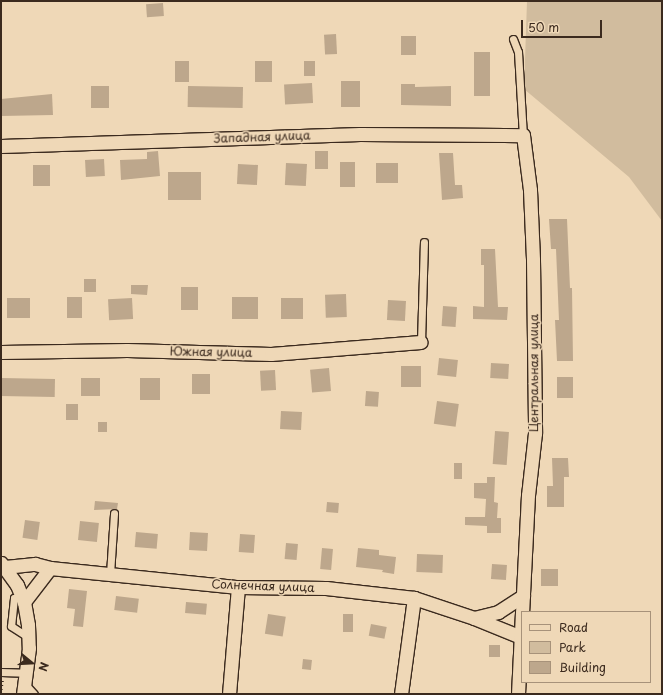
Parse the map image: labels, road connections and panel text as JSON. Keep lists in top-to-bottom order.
{
  "streets": {
    "street": [
      "Западная улица",
      "Южная улица",
      "Центральная улица",
      "Солнечная улица"
    ]
  },
  "crossings": [
    ["Западная улица", "Центральная улица"],
    ["Центральная улица", "Солнечная улица"]
  ],
  "legend": ["Road", "Park", "Building"],
  "scale_bar": "50 m",
  "north": "right"
}
